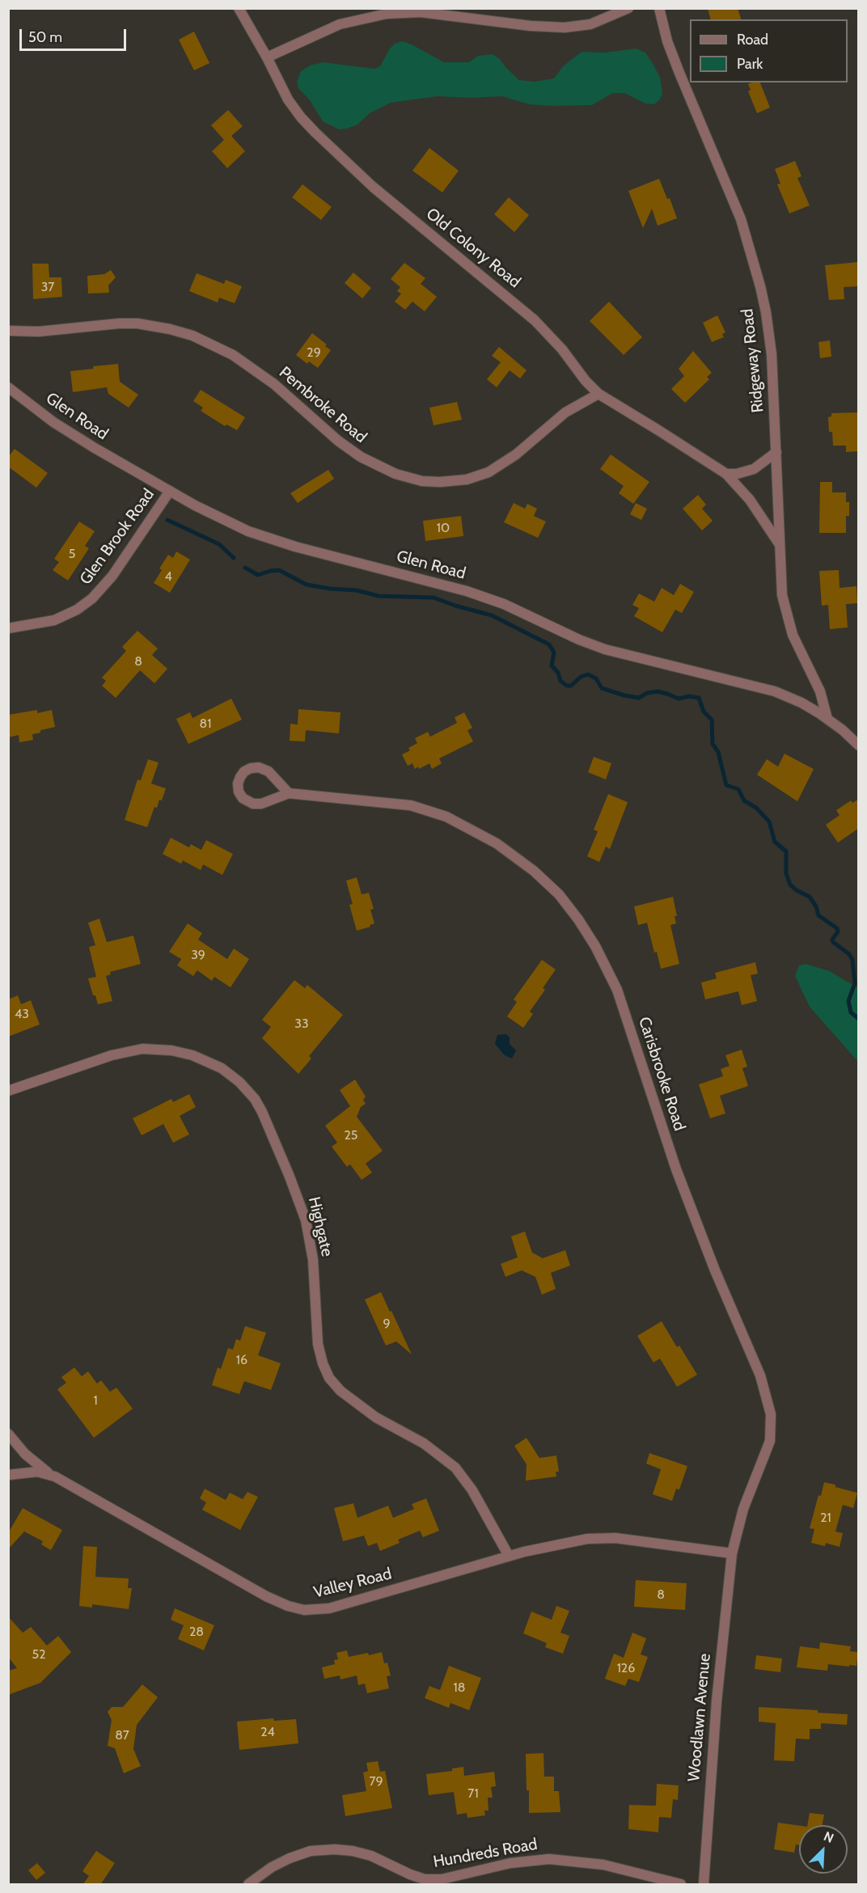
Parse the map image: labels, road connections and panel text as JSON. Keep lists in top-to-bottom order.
{
  "streets": {
    "street": [
      "Old Colony Road",
      "Ridgeway Road",
      "Pembroke Road",
      "Glen Road",
      "Glen Brook Road",
      "Carisbrooke Road",
      "Highgate",
      "Valley Road",
      "Woodlawn Avenue",
      "Hundreds Road"
    ]
  },
  "crossings": [
    ["Old Colony Road", "Ridgeway Road"],
    ["Old Colony Road", "Pembroke Road"],
    ["Ridgeway Road", "Glen Road"],
    ["Glen Road", "Glen Brook Road"],
    ["Carisbrooke Road", "Valley Road"],
    ["Carisbrooke Road", "Woodlawn Avenue"],
    ["Highgate", "Valley Road"],
    ["Valley Road", "Woodlawn Avenue"]
  ],
  "house_numbers": [
    "37",
    "29",
    "10",
    "5",
    "4",
    "8",
    "81",
    "39",
    "43",
    "33",
    "25",
    "9",
    "16",
    "1",
    "21",
    "8",
    "28",
    "52",
    "126",
    "18",
    "24",
    "87",
    "79",
    "71"
  ],
  "legend": ["Road", "Park"],
  "scale_bar": "50 m",
  "north": "top right"
}
